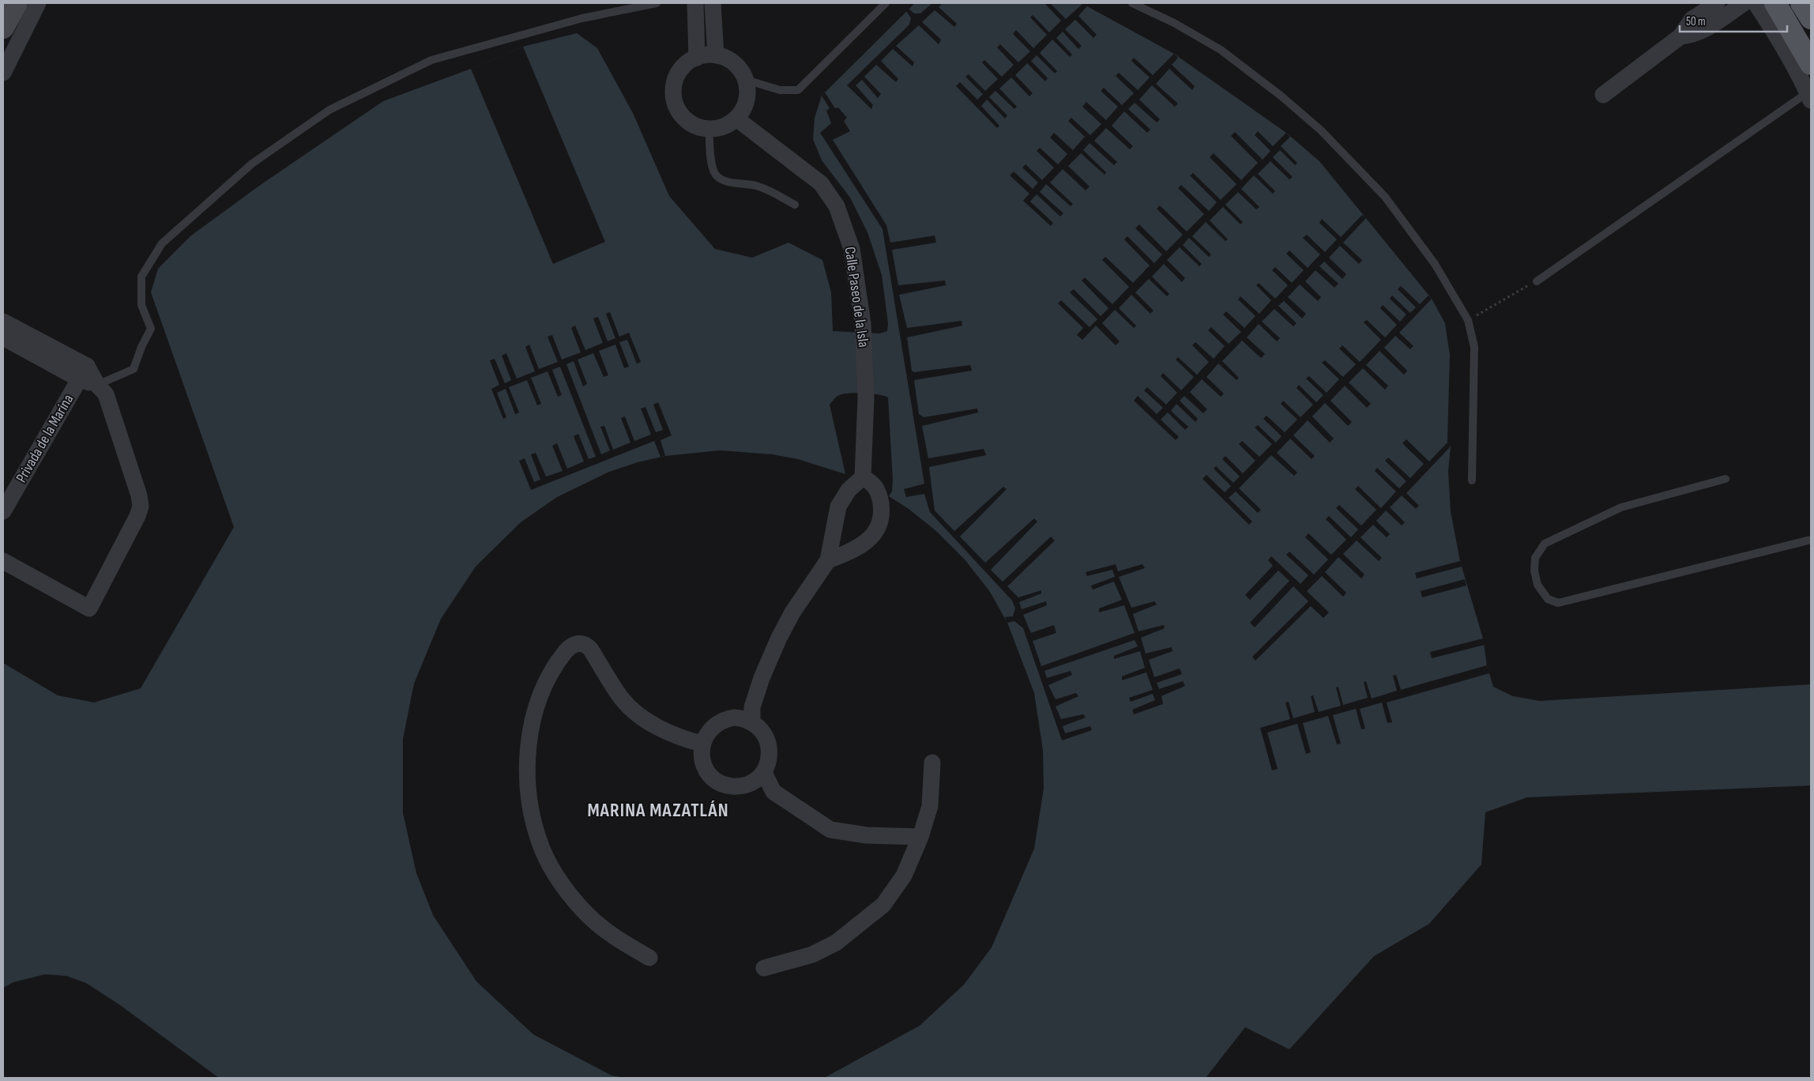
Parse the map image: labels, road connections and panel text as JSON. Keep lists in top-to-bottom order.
{
  "streets": {
    "street": ["Calle Paseo de la Isla", "Privada de la Marina"]
  },
  "districts": ["MARINA MAZATLÁN"],
  "scale_bar": "50 m"
}
